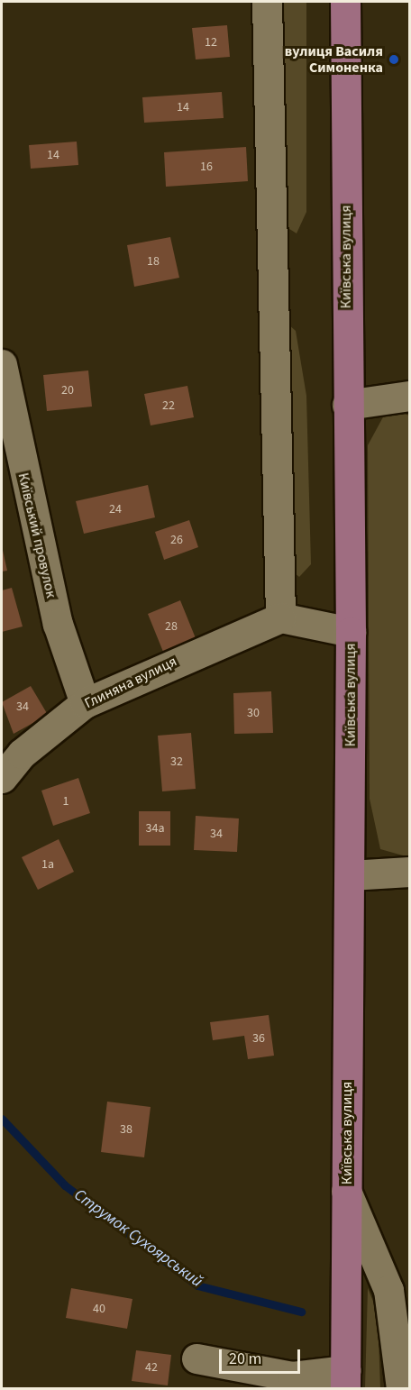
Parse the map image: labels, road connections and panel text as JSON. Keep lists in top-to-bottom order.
{
  "streets": {
    "main road": ["Київська вулиця"],
    "street": ["Київський провулок", "Глиняна вулиця"]
  },
  "crossings": [
    ["Київський провулок", "Глиняна вулиця"]
  ],
  "water": ["Струмок Сухоярський"],
  "places": ["вулиця Василя Симоненка"],
  "house_numbers": [
    "12",
    "14",
    "14",
    "16",
    "18",
    "20",
    "22",
    "24",
    "26",
    "28",
    "34",
    "30",
    "32",
    "1",
    "34а",
    "34",
    "1а",
    "36",
    "38",
    "40",
    "42"
  ],
  "scale_bar": "20 m"
}
